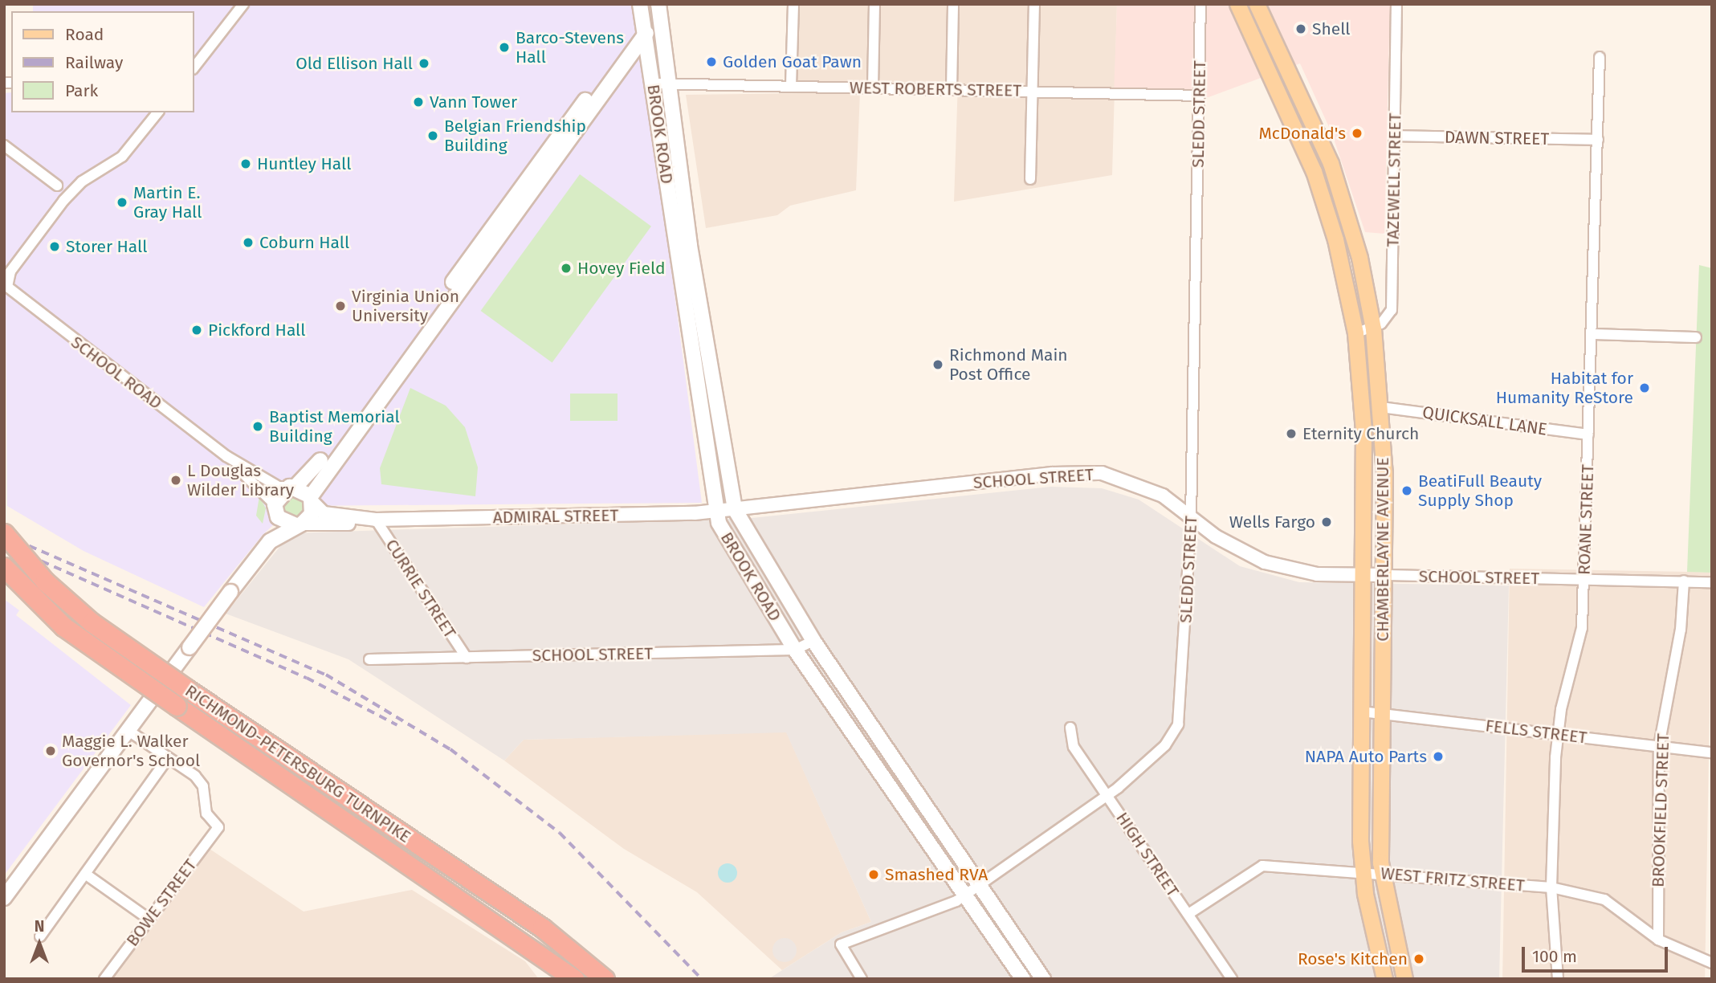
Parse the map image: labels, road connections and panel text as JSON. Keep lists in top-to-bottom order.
{
  "streets": {
    "highway": ["RICHMOND-PETERSBURG TURNPIKE"],
    "main road": ["BROOK ROAD", "CHAMBERLAYNE AVENUE"],
    "street": [
      "WEST ROBERTS STREET",
      "SLEDD STREET",
      "DAWN STREET",
      "TAZEWELL STREET",
      "SCHOOL ROAD",
      "QUICKSALL LANE",
      "SCHOOL STREET",
      "ADMIRAL STREET",
      "ROANE STREET",
      "CURRIE STREET",
      "FELLS STREET",
      "BROOKFIELD STREET",
      "HIGH STREET",
      "WEST FRITZ STREET",
      "BOWE STREET"
    ]
  },
  "crossings": [
    ["WEST ROBERTS STREET", "SLEDD STREET"],
    ["WEST ROBERTS STREET", "BROOK ROAD"],
    ["SLEDD STREET", "BROOK ROAD"],
    ["SLEDD STREET", "SCHOOL STREET"],
    ["SLEDD STREET", "HIGH STREET"],
    ["BROOK ROAD", "SCHOOL STREET"],
    ["BROOK ROAD", "ADMIRAL STREET"],
    ["DAWN STREET", "TAZEWELL STREET"],
    ["DAWN STREET", "ROANE STREET"],
    ["TAZEWELL STREET", "CHAMBERLAYNE AVENUE"],
    ["SCHOOL ROAD", "ADMIRAL STREET"],
    ["QUICKSALL LANE", "ROANE STREET"],
    ["QUICKSALL LANE", "CHAMBERLAYNE AVENUE"],
    ["SCHOOL STREET", "ADMIRAL STREET"],
    ["SCHOOL STREET", "ROANE STREET"],
    ["SCHOOL STREET", "CHAMBERLAYNE AVENUE"],
    ["SCHOOL STREET", "CURRIE STREET"],
    ["SCHOOL STREET", "BROOKFIELD STREET"],
    ["ADMIRAL STREET", "CURRIE STREET"],
    ["ROANE STREET", "FELLS STREET"],
    ["ROANE STREET", "WEST FRITZ STREET"],
    ["CHAMBERLAYNE AVENUE", "FELLS STREET"],
    ["CHAMBERLAYNE AVENUE", "WEST FRITZ STREET"],
    ["FELLS STREET", "BROOKFIELD STREET"],
    ["BROOKFIELD STREET", "WEST FRITZ STREET"],
    ["HIGH STREET", "WEST FRITZ STREET"]
  ],
  "places": [
    "Shell",
    "Barco-Stevens Hall",
    "Golden Goat Pawn",
    "Old Ellison Hall",
    "Vann Tower",
    "McDonald's",
    "Belgian Friendship Building",
    "Huntley Hall",
    "Martin E. Gray Hall",
    "Coburn Hall",
    "Storer Hall",
    "Hovey Field",
    "Virginia Union University",
    "Pickford Hall",
    "Richmond Main Post Office",
    "Habitat for Humanity ReStore",
    "Baptist Memorial Building",
    "Eternity Church",
    "L Douglas Wilder Library",
    "BeatiFull Beauty Supply Shop",
    "Wells Fargo",
    "Maggie L. Walker Governor's School",
    "NAPA Auto Parts",
    "Smashed RVA",
    "Rose's Kitchen"
  ],
  "legend": ["Road", "Railway", "Park"],
  "scale_bar": "100 m",
  "north": "top"
}
